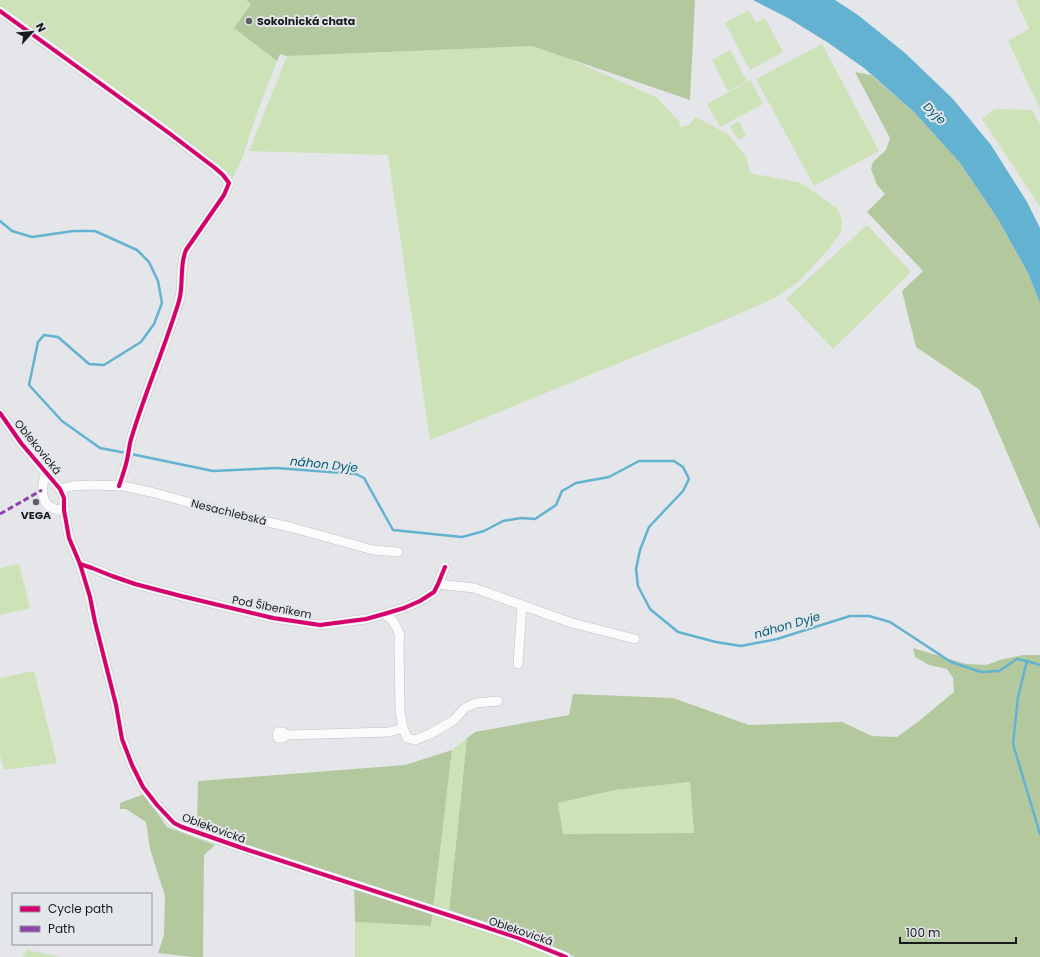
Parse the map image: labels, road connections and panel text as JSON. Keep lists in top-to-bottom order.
{
  "streets": {
    "street": ["Oblekovická", "Nesachlebská", "Pod Šibeníkem"]
  },
  "crossings": [
    ["Oblekovická", "Nesachlebská"],
    ["Oblekovická", "Pod Šibeníkem"]
  ],
  "water": ["Dyje", "náhon Dyje"],
  "places": ["Sokolnická chata", "VEGA"],
  "legend": ["Cycle path", "Path"],
  "scale_bar": "100 m",
  "north": "top right"
}
